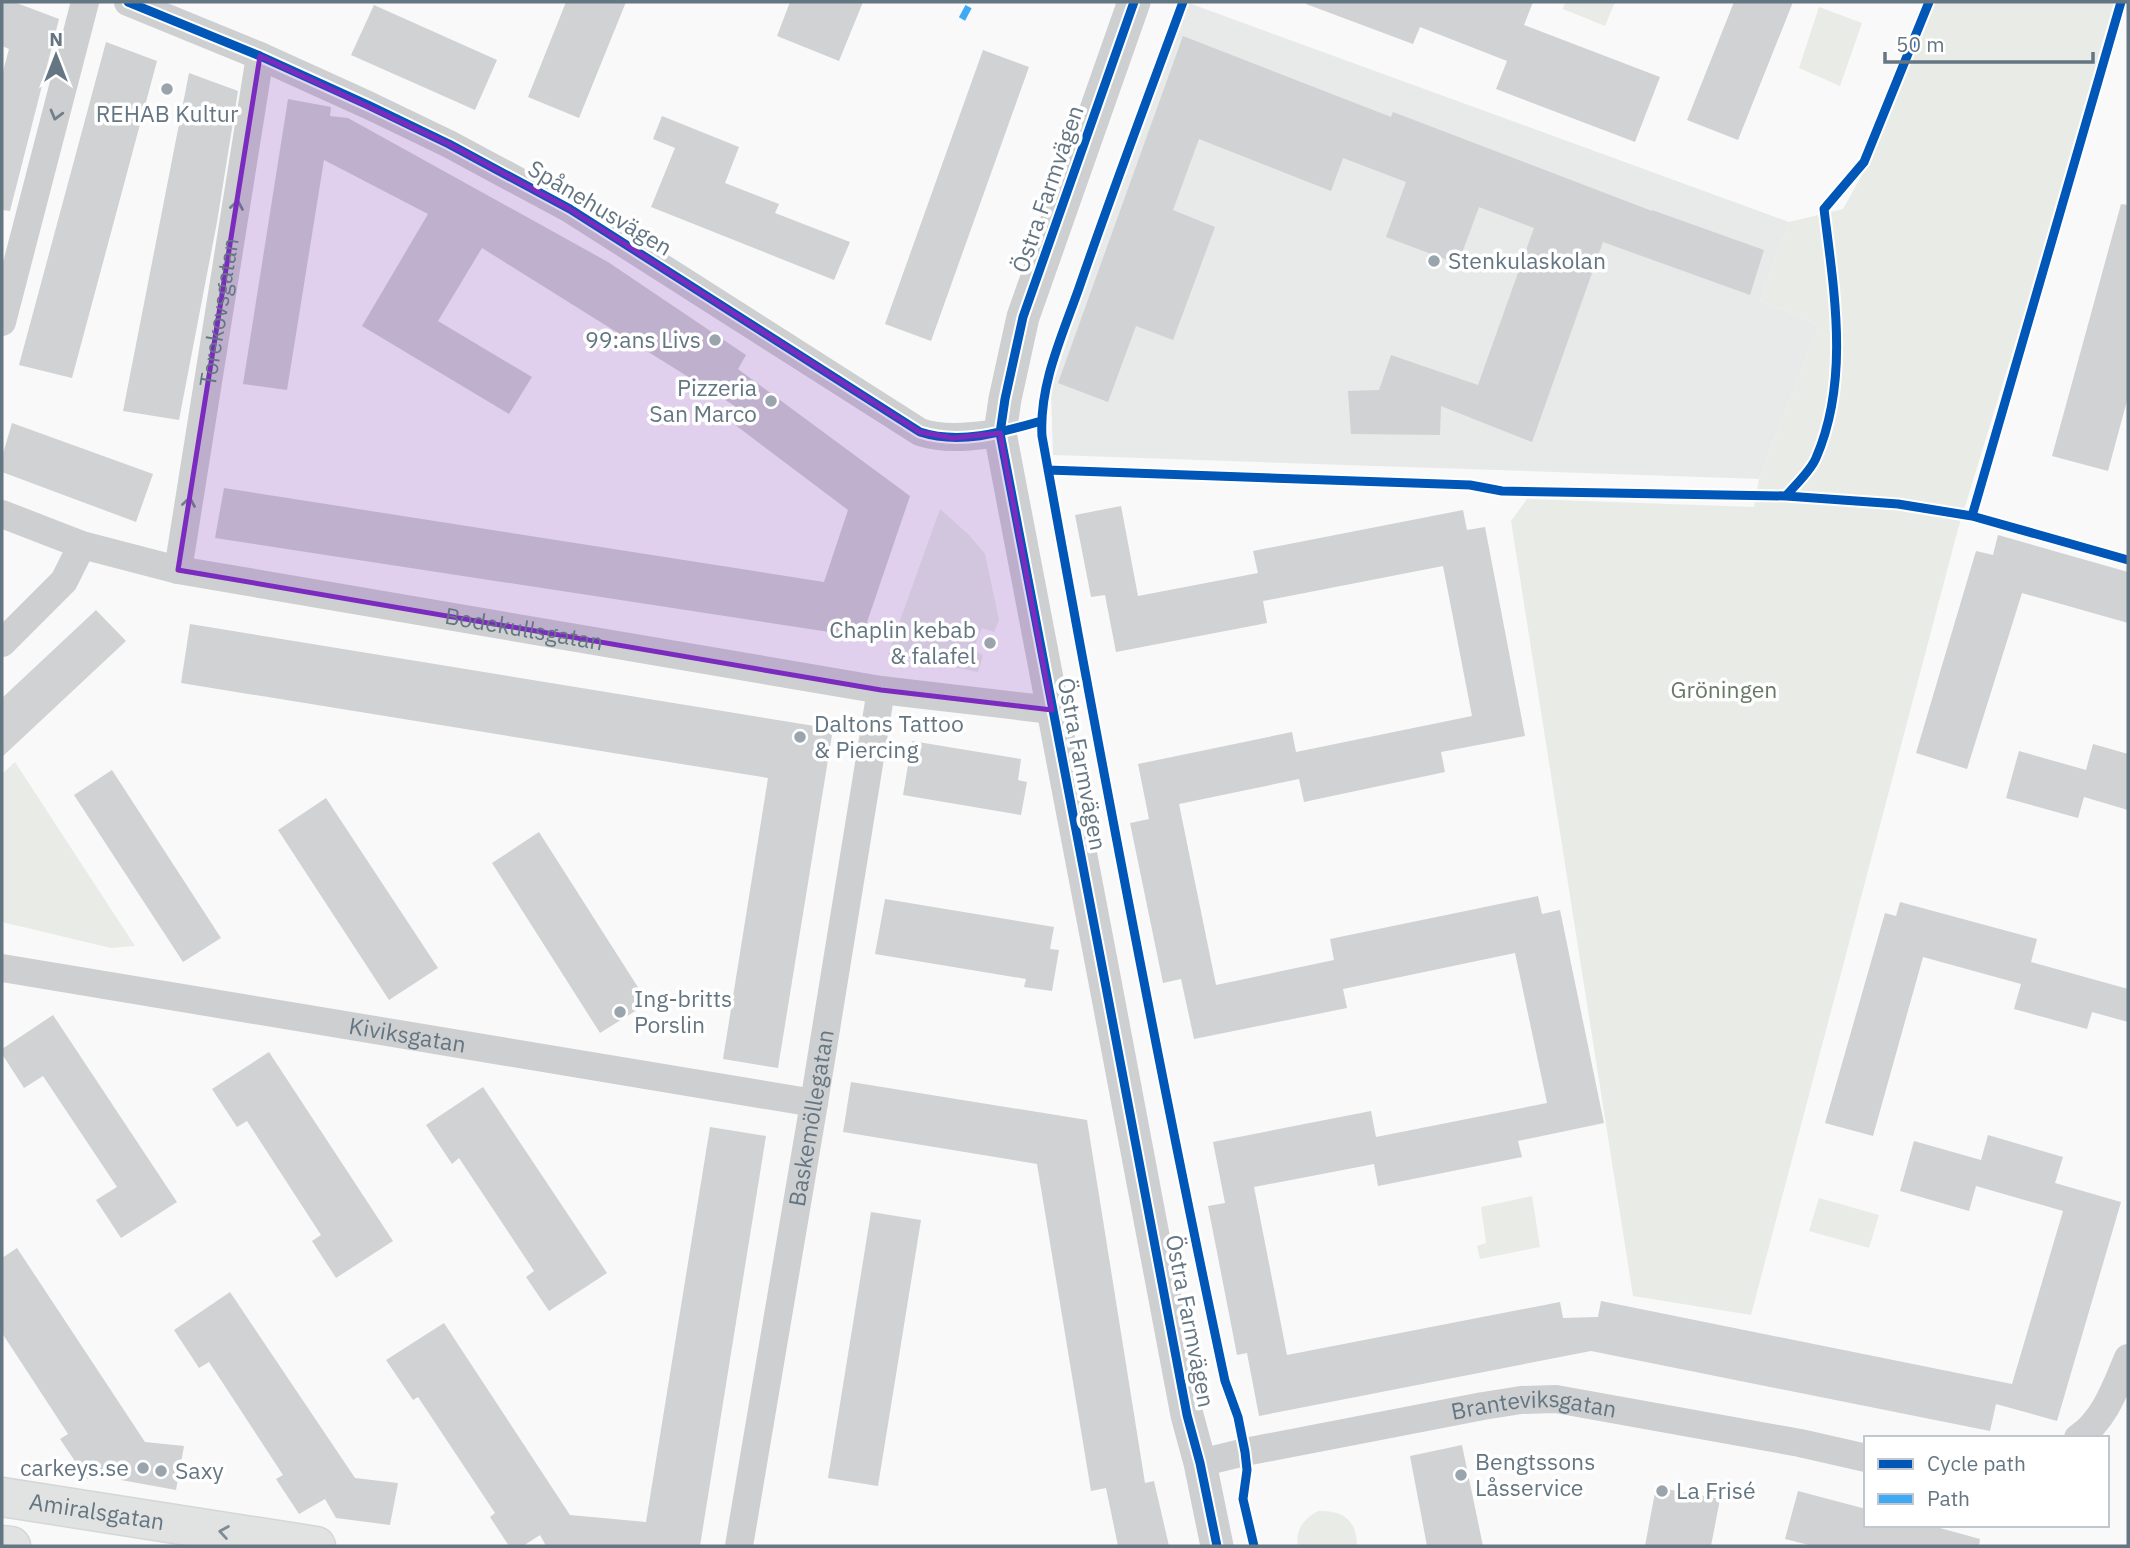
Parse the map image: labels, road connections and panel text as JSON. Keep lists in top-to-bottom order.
{
  "streets": {
    "main road": ["Amiralsgatan"],
    "street": [
      "Östra Farmvägen",
      "Spånehusvägen",
      "Torekovsgatan",
      "Bodekullsgatan",
      "Kiviksgatan",
      "Baskemöllegatan",
      "Branteviksgatan"
    ]
  },
  "crossings": [
    ["Östra Farmvägen", "Spånehusvägen"],
    ["Östra Farmvägen", "Bodekullsgatan"],
    ["Östra Farmvägen", "Branteviksgatan"],
    ["Spånehusvägen", "Torekovsgatan"],
    ["Torekovsgatan", "Bodekullsgatan"],
    ["Bodekullsgatan", "Baskemöllegatan"],
    ["Kiviksgatan", "Baskemöllegatan"]
  ],
  "one_way": ["Amiralsgatan"],
  "parks": ["Gröningen"],
  "places": [
    "REHAB Kultur",
    "Stenkulaskolan",
    "99:ans Livs",
    "Pizzeria San Marco",
    "Chaplin kebab & falafel",
    "Daltons Tattoo & Piercing",
    "Ing-britts Porslin",
    "carkeys.se",
    "Saxy",
    "Bengtssons Låsservice",
    "La Frisé"
  ],
  "legend": ["Cycle path", "Path"],
  "scale_bar": "50 m",
  "north": "top"
}
